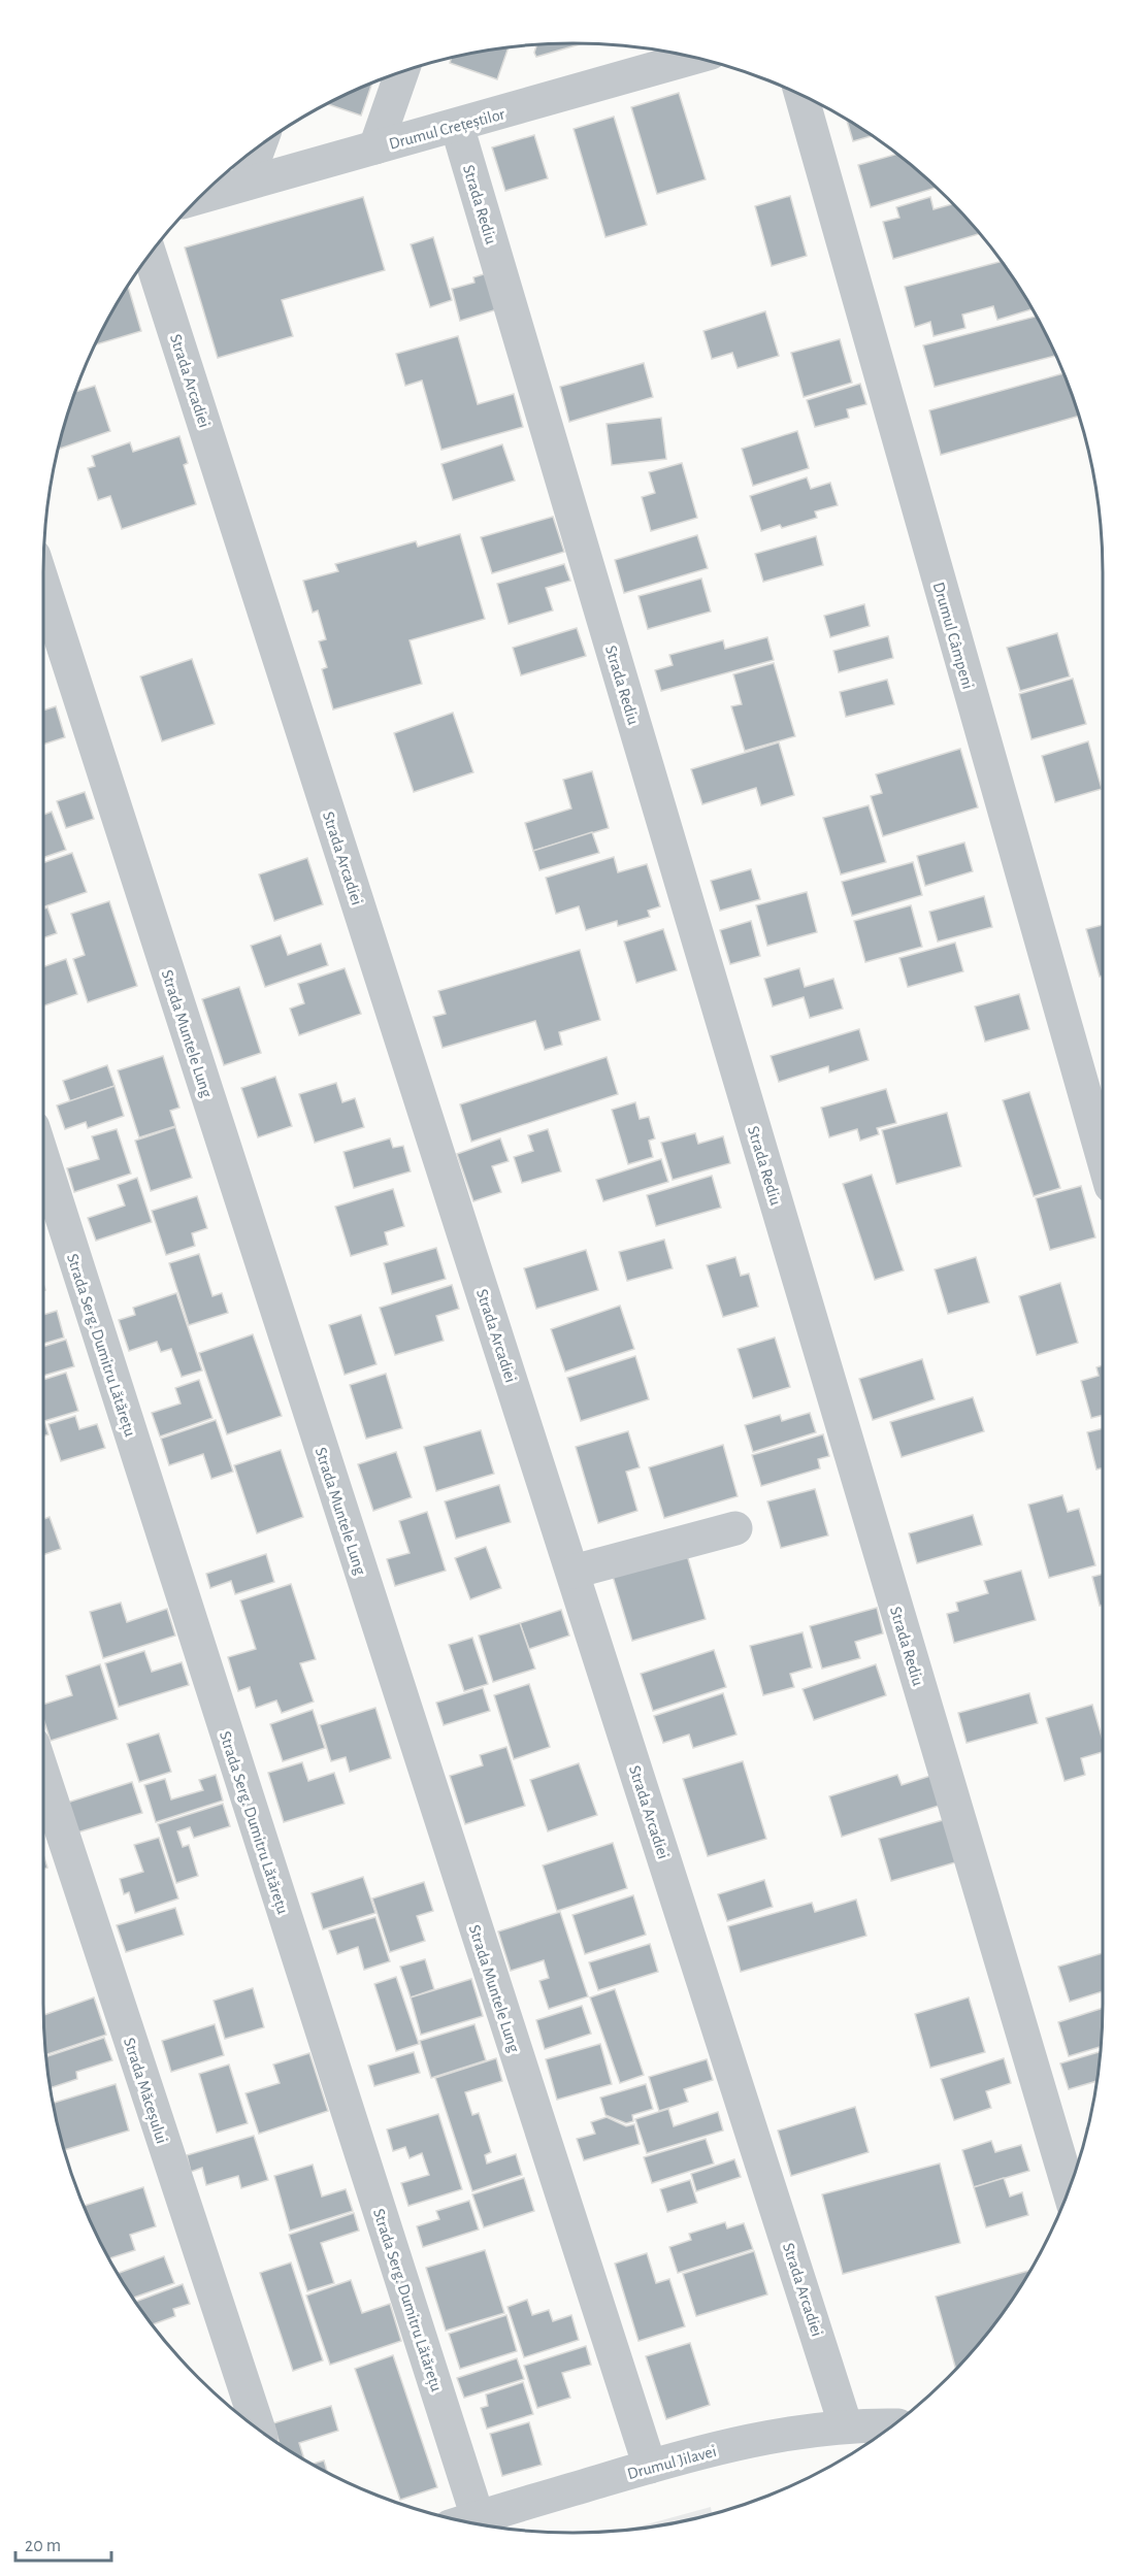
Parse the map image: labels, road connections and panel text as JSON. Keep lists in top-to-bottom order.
{
  "streets": {
    "street": [
      "Drumul Crețeștilor",
      "Strada Rediu",
      "Strada Arcadiei",
      "Drumul Câmpeni",
      "Strada Muntele Lung",
      "Strada Serg. Dumitru Lătărețu",
      "Strada Măceșului",
      "Drumul Jilavei"
    ]
  },
  "crossings": [
    ["Drumul Crețeștilor", "Strada Rediu"],
    ["Strada Arcadiei", "Drumul Jilavei"],
    ["Strada Muntele Lung", "Drumul Jilavei"]
  ],
  "scale_bar": "20 m"
}
